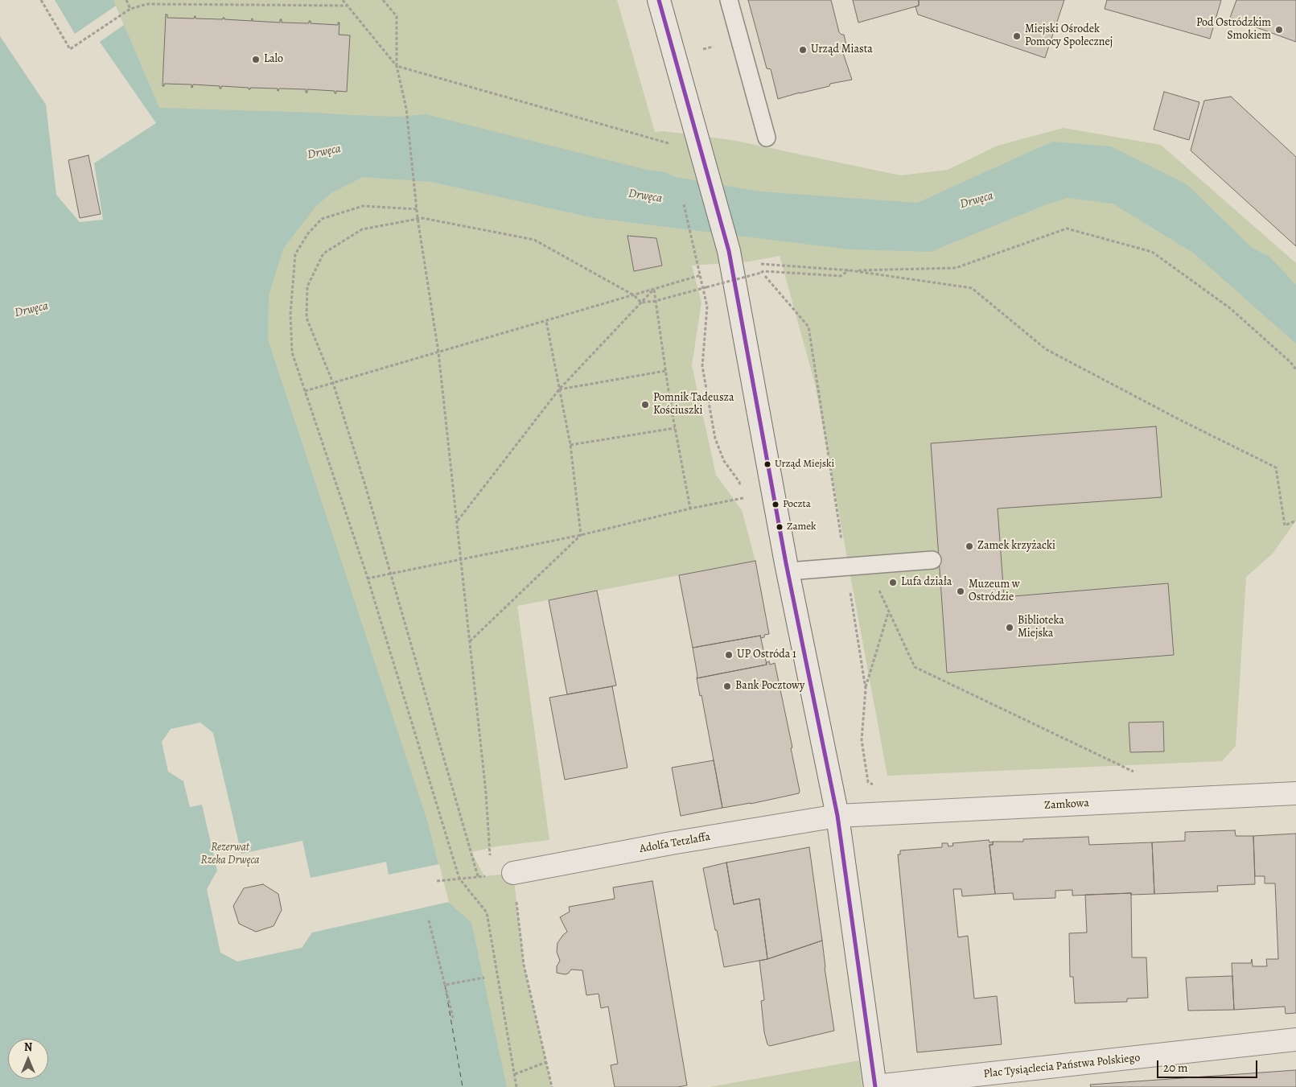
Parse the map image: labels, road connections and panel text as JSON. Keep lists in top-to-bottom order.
{
  "streets": {
    "street": ["Zamkowa", "Adolfa Tetzlaffa", "Plac Tysiąclecia Państwa Polskiego"]
  },
  "crossings": [
    ["Zamkowa", "Adolfa Tetzlaffa"]
  ],
  "water": ["Drwęca"],
  "parks": ["Rezerwat Rzeka Drwęca"],
  "places": [
    "Pod Ostródzkim Smokiem",
    "Miejski Ośrodek Pomocy Społecznej",
    "Urząd Miasta",
    "Lalo",
    "Pomnik Tadeusza Kościuszki",
    "Urząd Miejski",
    "Poczta",
    "Zamek",
    "Zamek krzyżacki",
    "Lufa działa",
    "Muzeum w Ostródzie",
    "Biblioteka Miejska",
    "UP Ostróda 1",
    "Bank Pocztowy"
  ],
  "scale_bar": "20 m",
  "north": "top"
}
